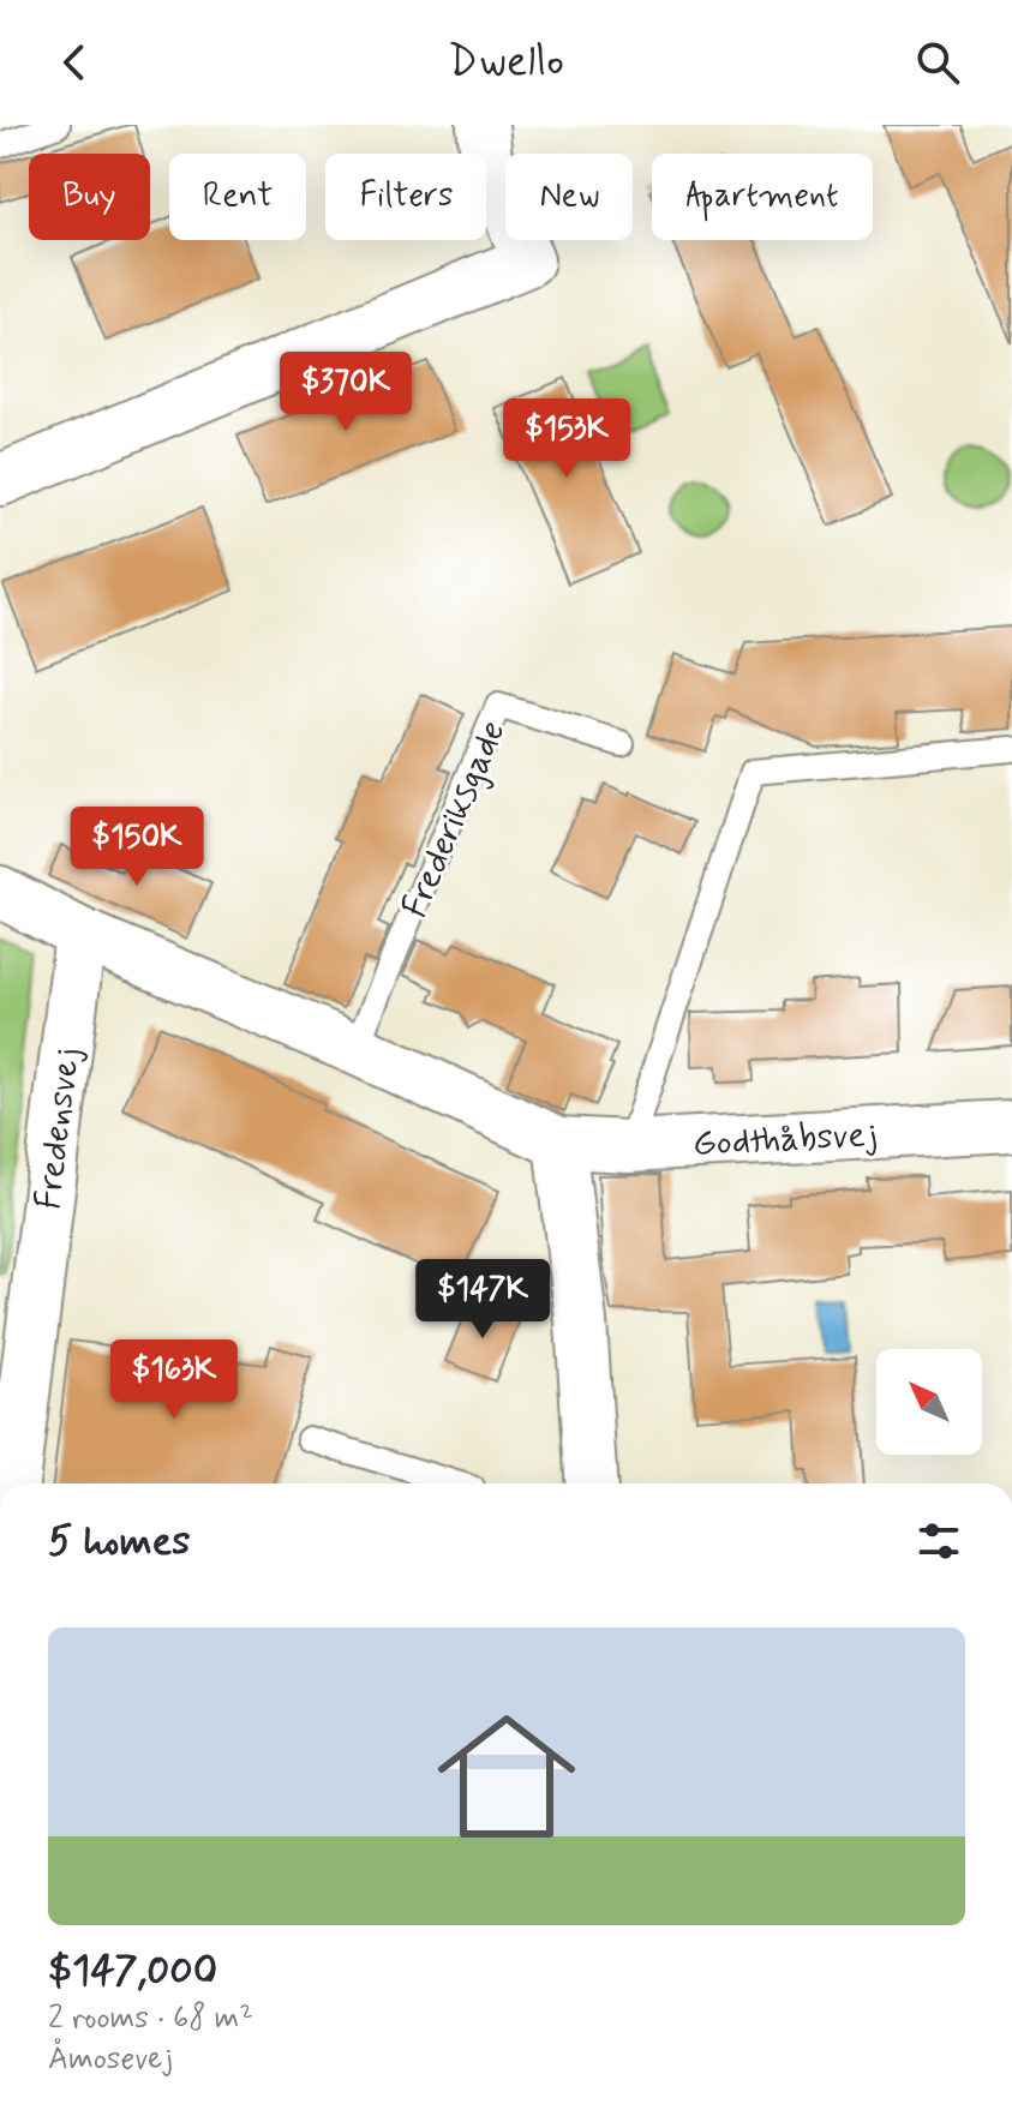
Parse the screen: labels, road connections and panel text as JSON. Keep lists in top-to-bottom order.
{
  "streets": {
    "street": ["Fredensvej", "Godthåbsvej"],
    "lane": ["Frederiksgade"]
  },
  "north": "top left",
  "page": {
    "header": "Dwello",
    "chip": [
      "Buy",
      "Rent",
      "Filters",
      "New",
      "Apartment"
    ],
    "price": [
      "$370K",
      "$153K",
      "$150K",
      "$147K",
      "$163K"
    ],
    "heading": "5 homes",
    "list": [
      {
        "name": "$147,000",
        "note": "2 rooms · 68 m² · Åmosevej"
      }
    ]
  }
}
